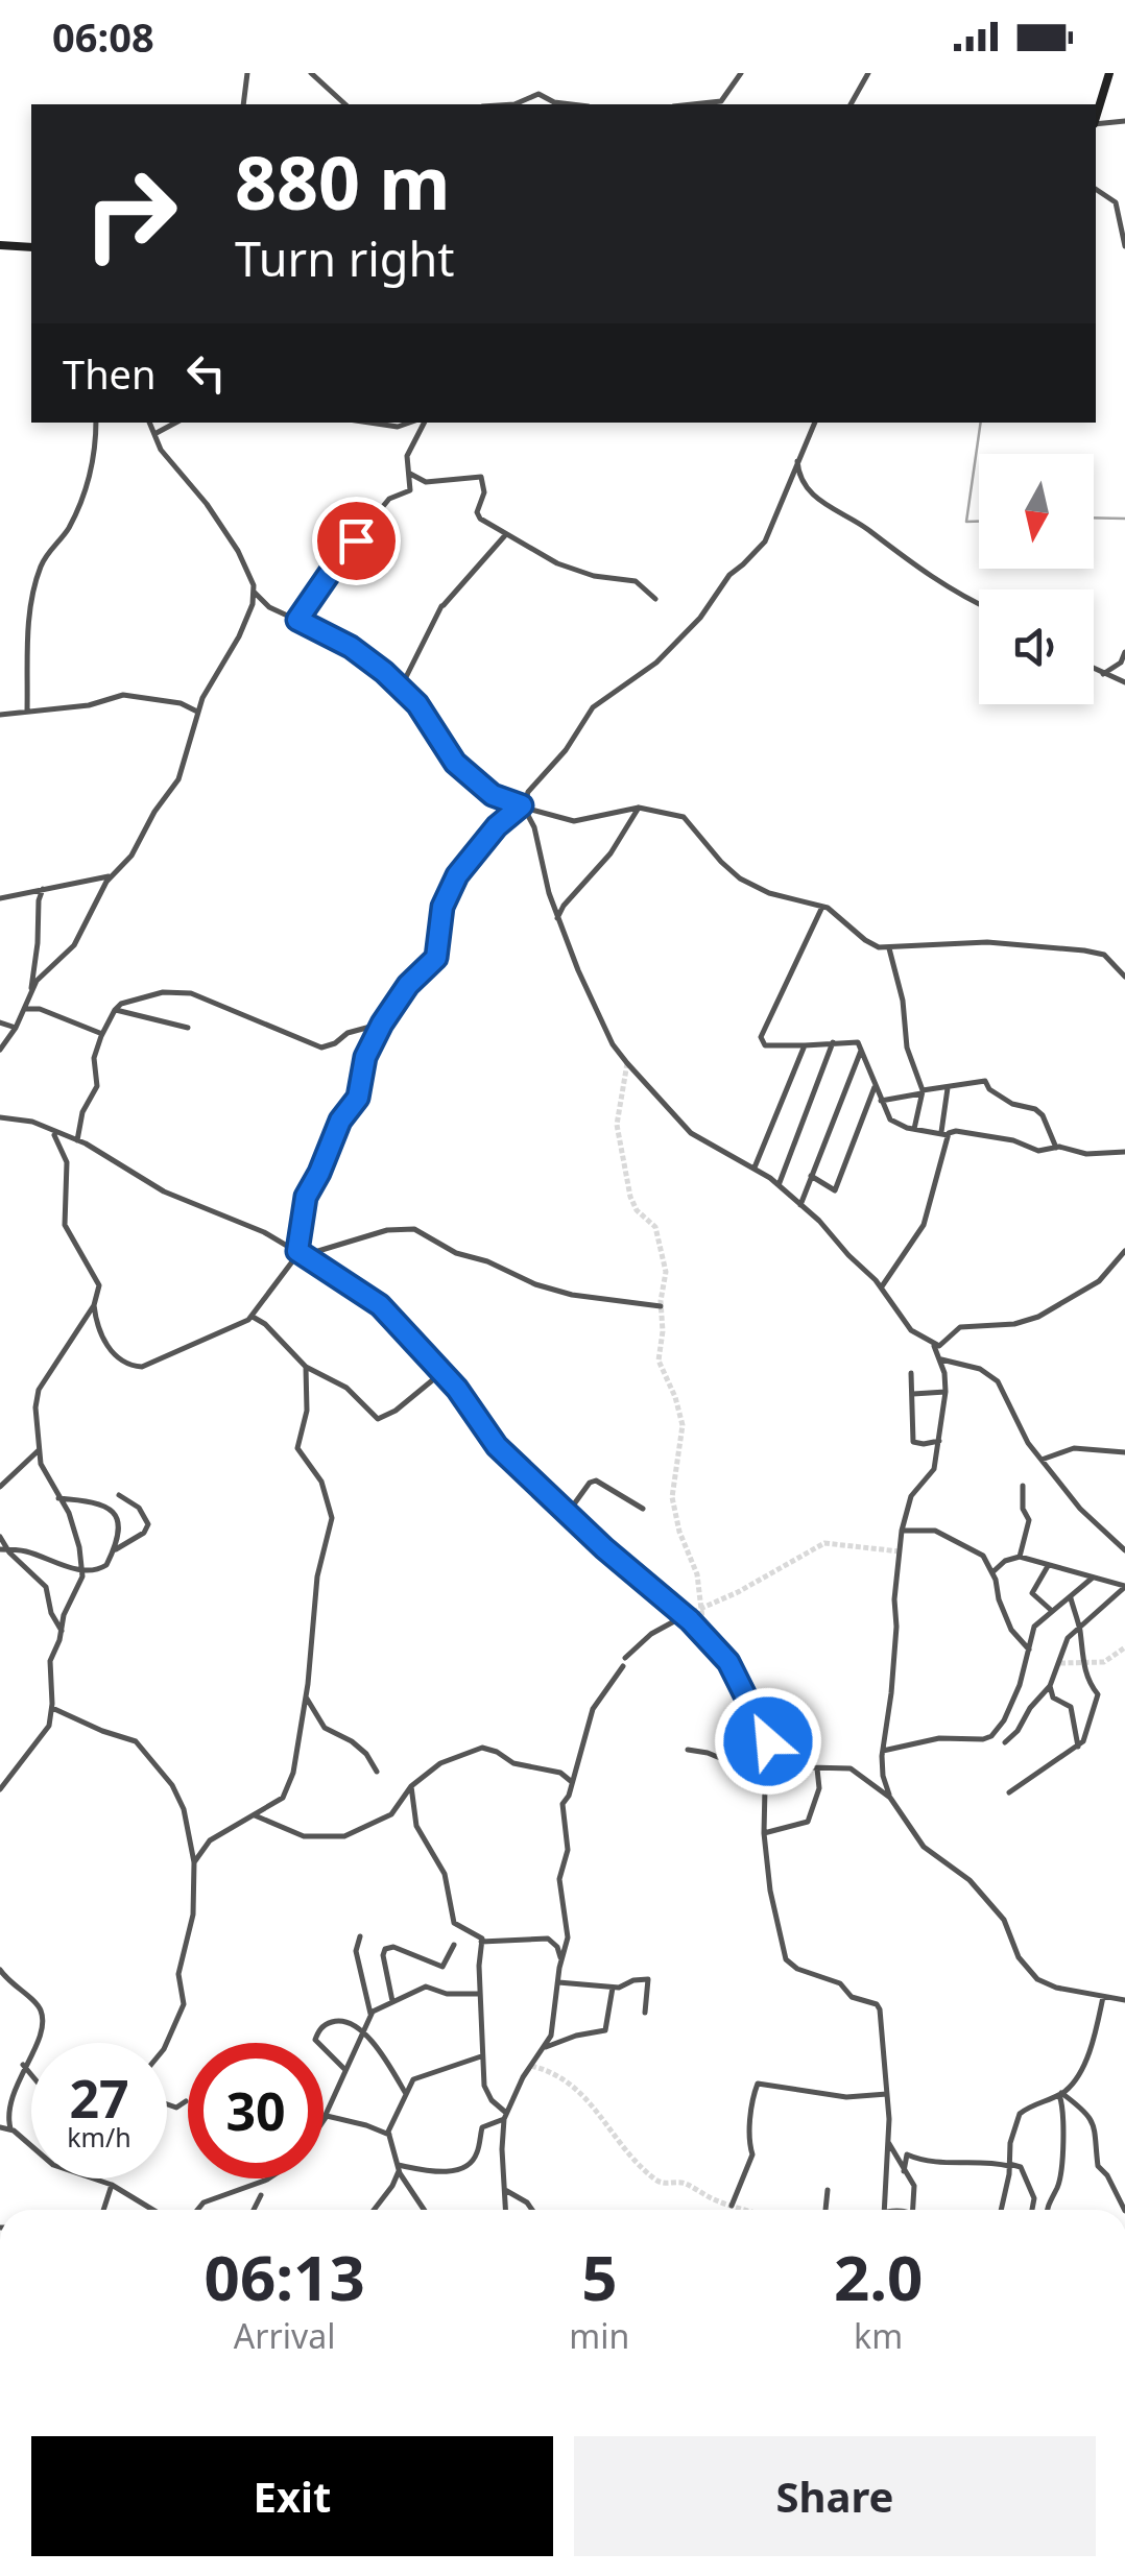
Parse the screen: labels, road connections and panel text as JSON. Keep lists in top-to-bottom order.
{
  "north": "bottom",
  "page": {
    "status": "06:08",
    "turn": ["880 m", "Turn right"],
    "then": "Then",
    "speed": "27 km/h",
    "limit": "30",
    "eta": [
      "06:13",
      "Arrival",
      "5",
      "min",
      "2.0",
      "km"
    ],
    "buttons": ["Exit", "Share"]
  }
}
